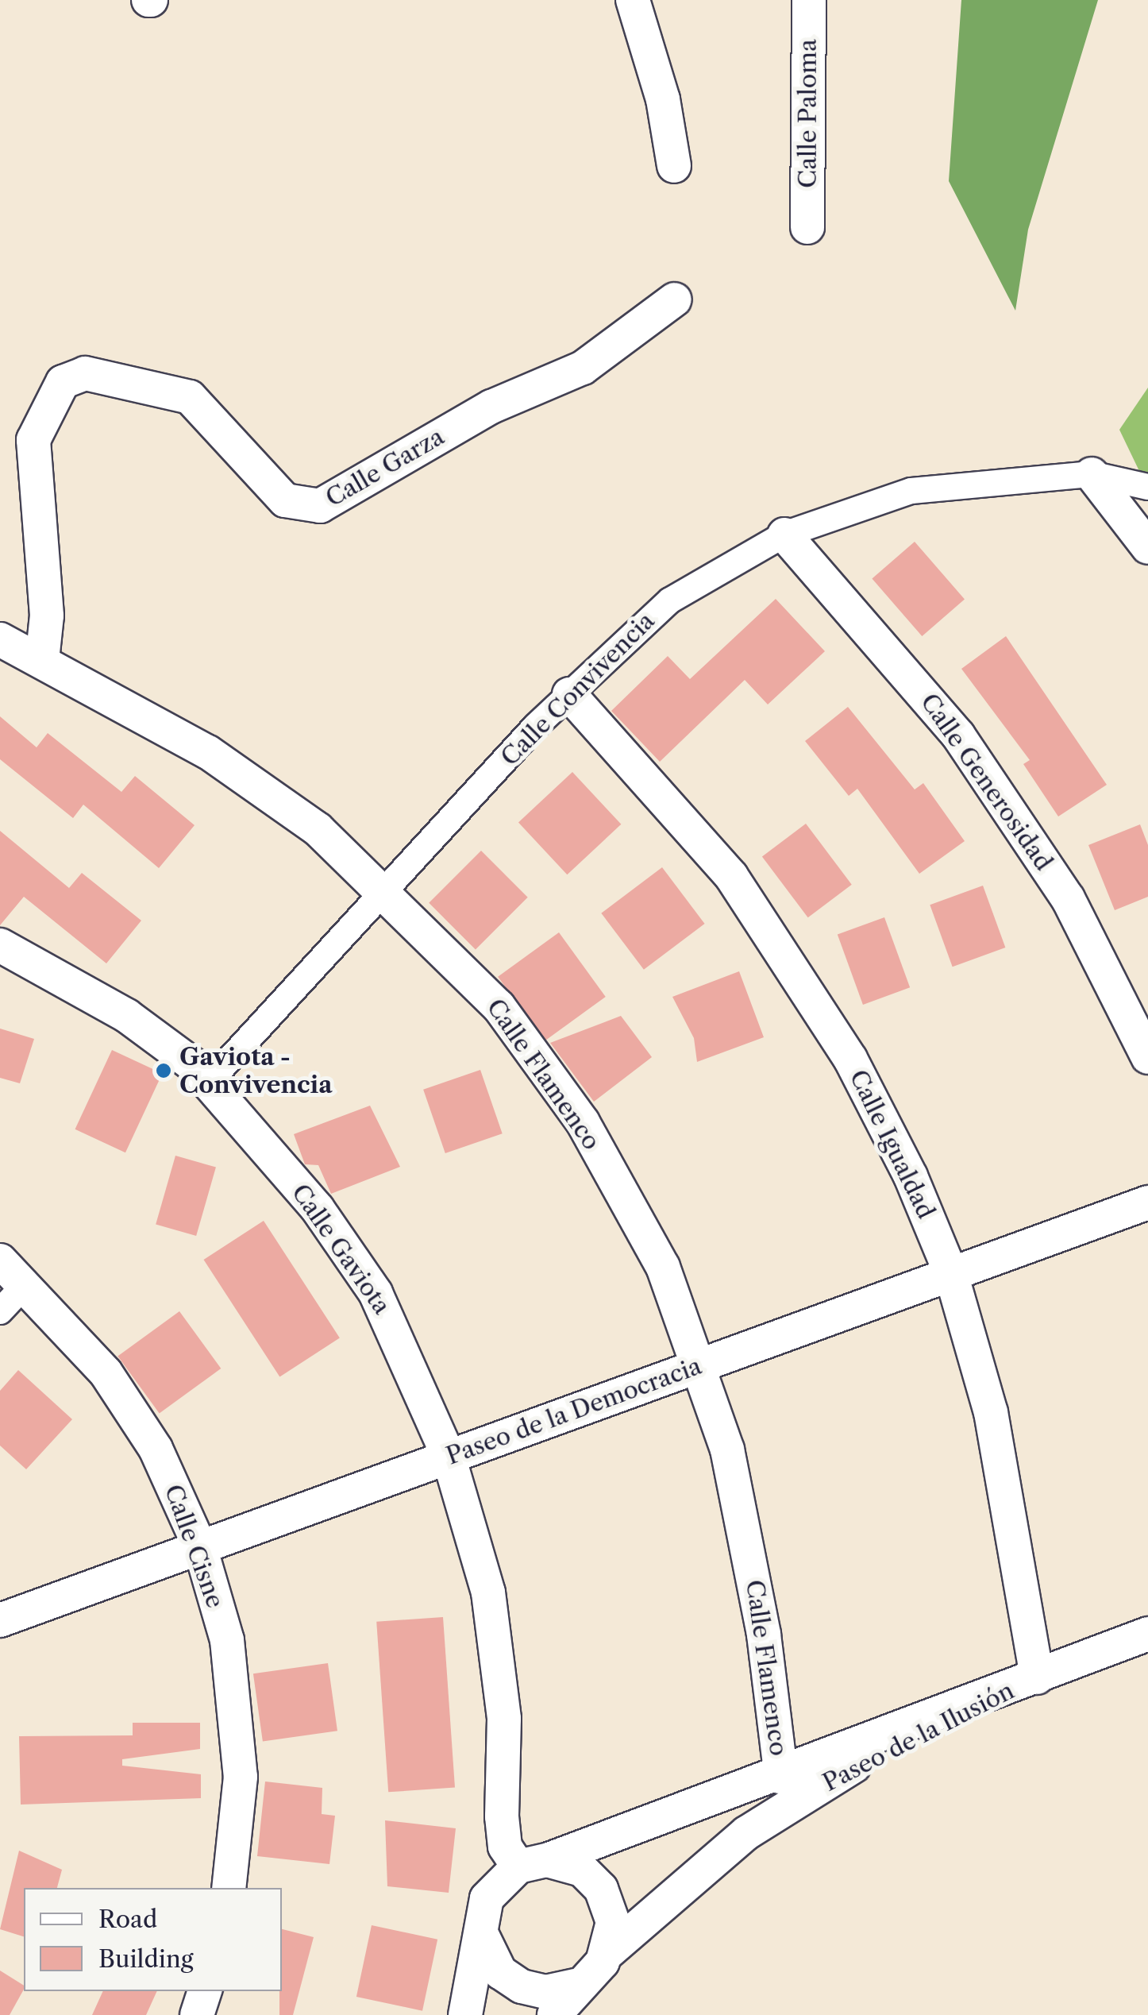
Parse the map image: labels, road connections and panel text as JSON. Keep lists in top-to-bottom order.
{
  "streets": {
    "street": [
      "Calle Paloma",
      "Calle Garza",
      "Calle Convivencia",
      "Calle Generosidad",
      "Calle Flamenco",
      "Calle Igualdad",
      "Calle Gaviota",
      "Paseo de la Democracia",
      "Calle Cisne",
      "Paseo de la Ilusión"
    ]
  },
  "crossings": [
    ["Calle Garza", "Calle Flamenco"],
    ["Calle Convivencia", "Calle Generosidad"],
    ["Calle Convivencia", "Calle Flamenco"],
    ["Calle Convivencia", "Calle Igualdad"],
    ["Calle Convivencia", "Calle Gaviota"],
    ["Calle Flamenco", "Paseo de la Democracia"],
    ["Calle Flamenco", "Paseo de la Ilusión"],
    ["Calle Igualdad", "Paseo de la Democracia"],
    ["Calle Igualdad", "Paseo de la Ilusión"],
    ["Calle Gaviota", "Paseo de la Democracia"],
    ["Calle Gaviota", "Paseo de la Ilusión"],
    ["Paseo de la Democracia", "Calle Cisne"]
  ],
  "places": ["Gaviota - Convivencia"],
  "legend": ["Road", "Building"]
}
